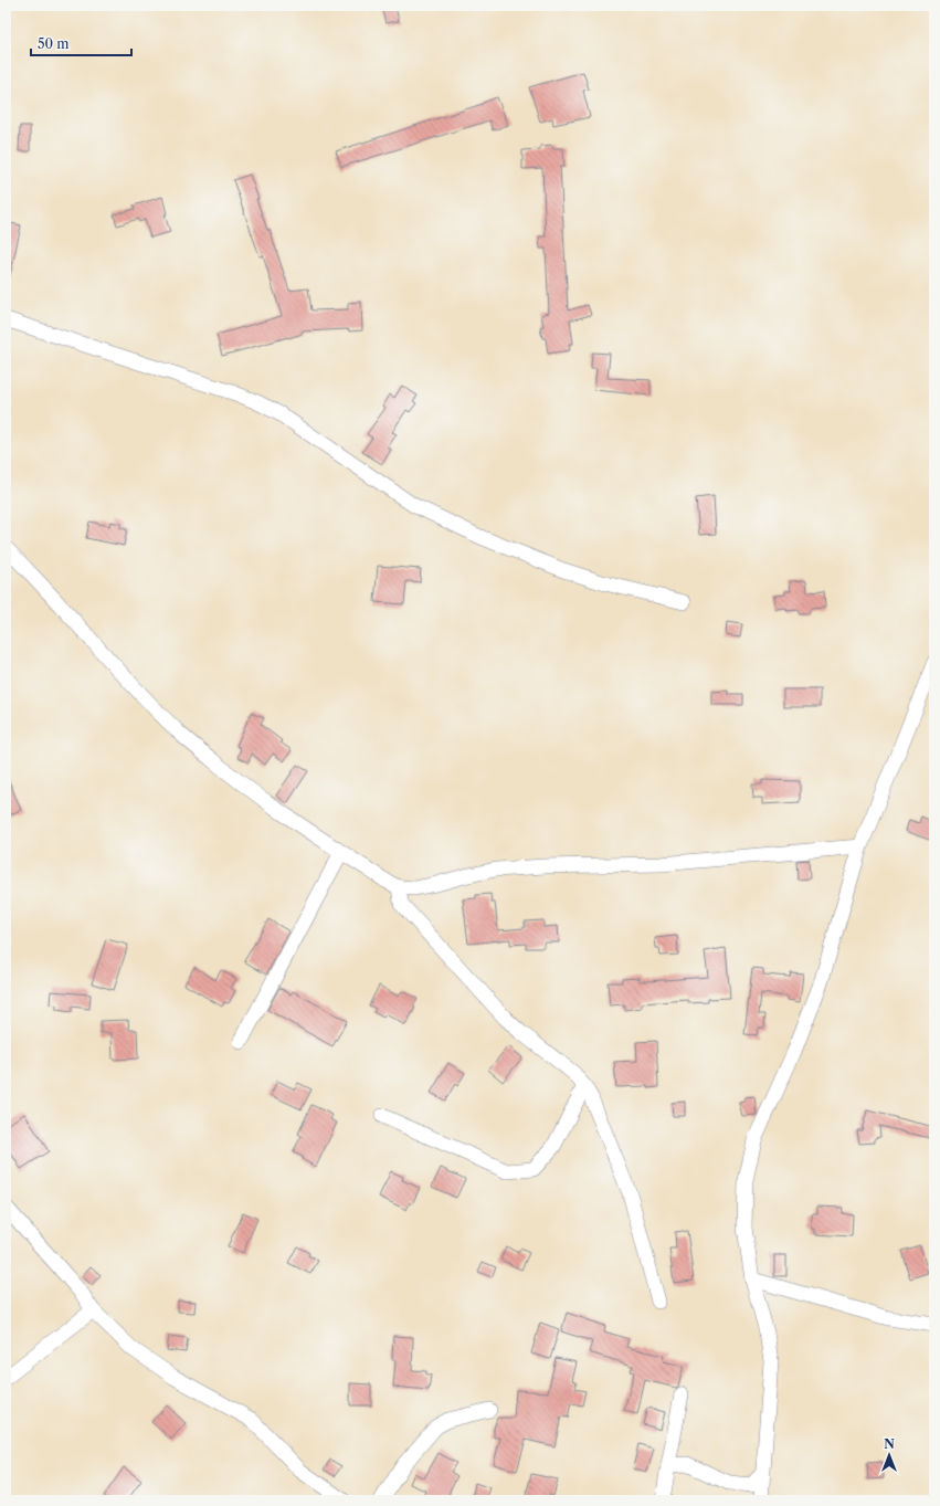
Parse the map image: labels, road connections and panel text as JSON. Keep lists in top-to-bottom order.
{
  "scale_bar": "50 m",
  "north": "top"
}
